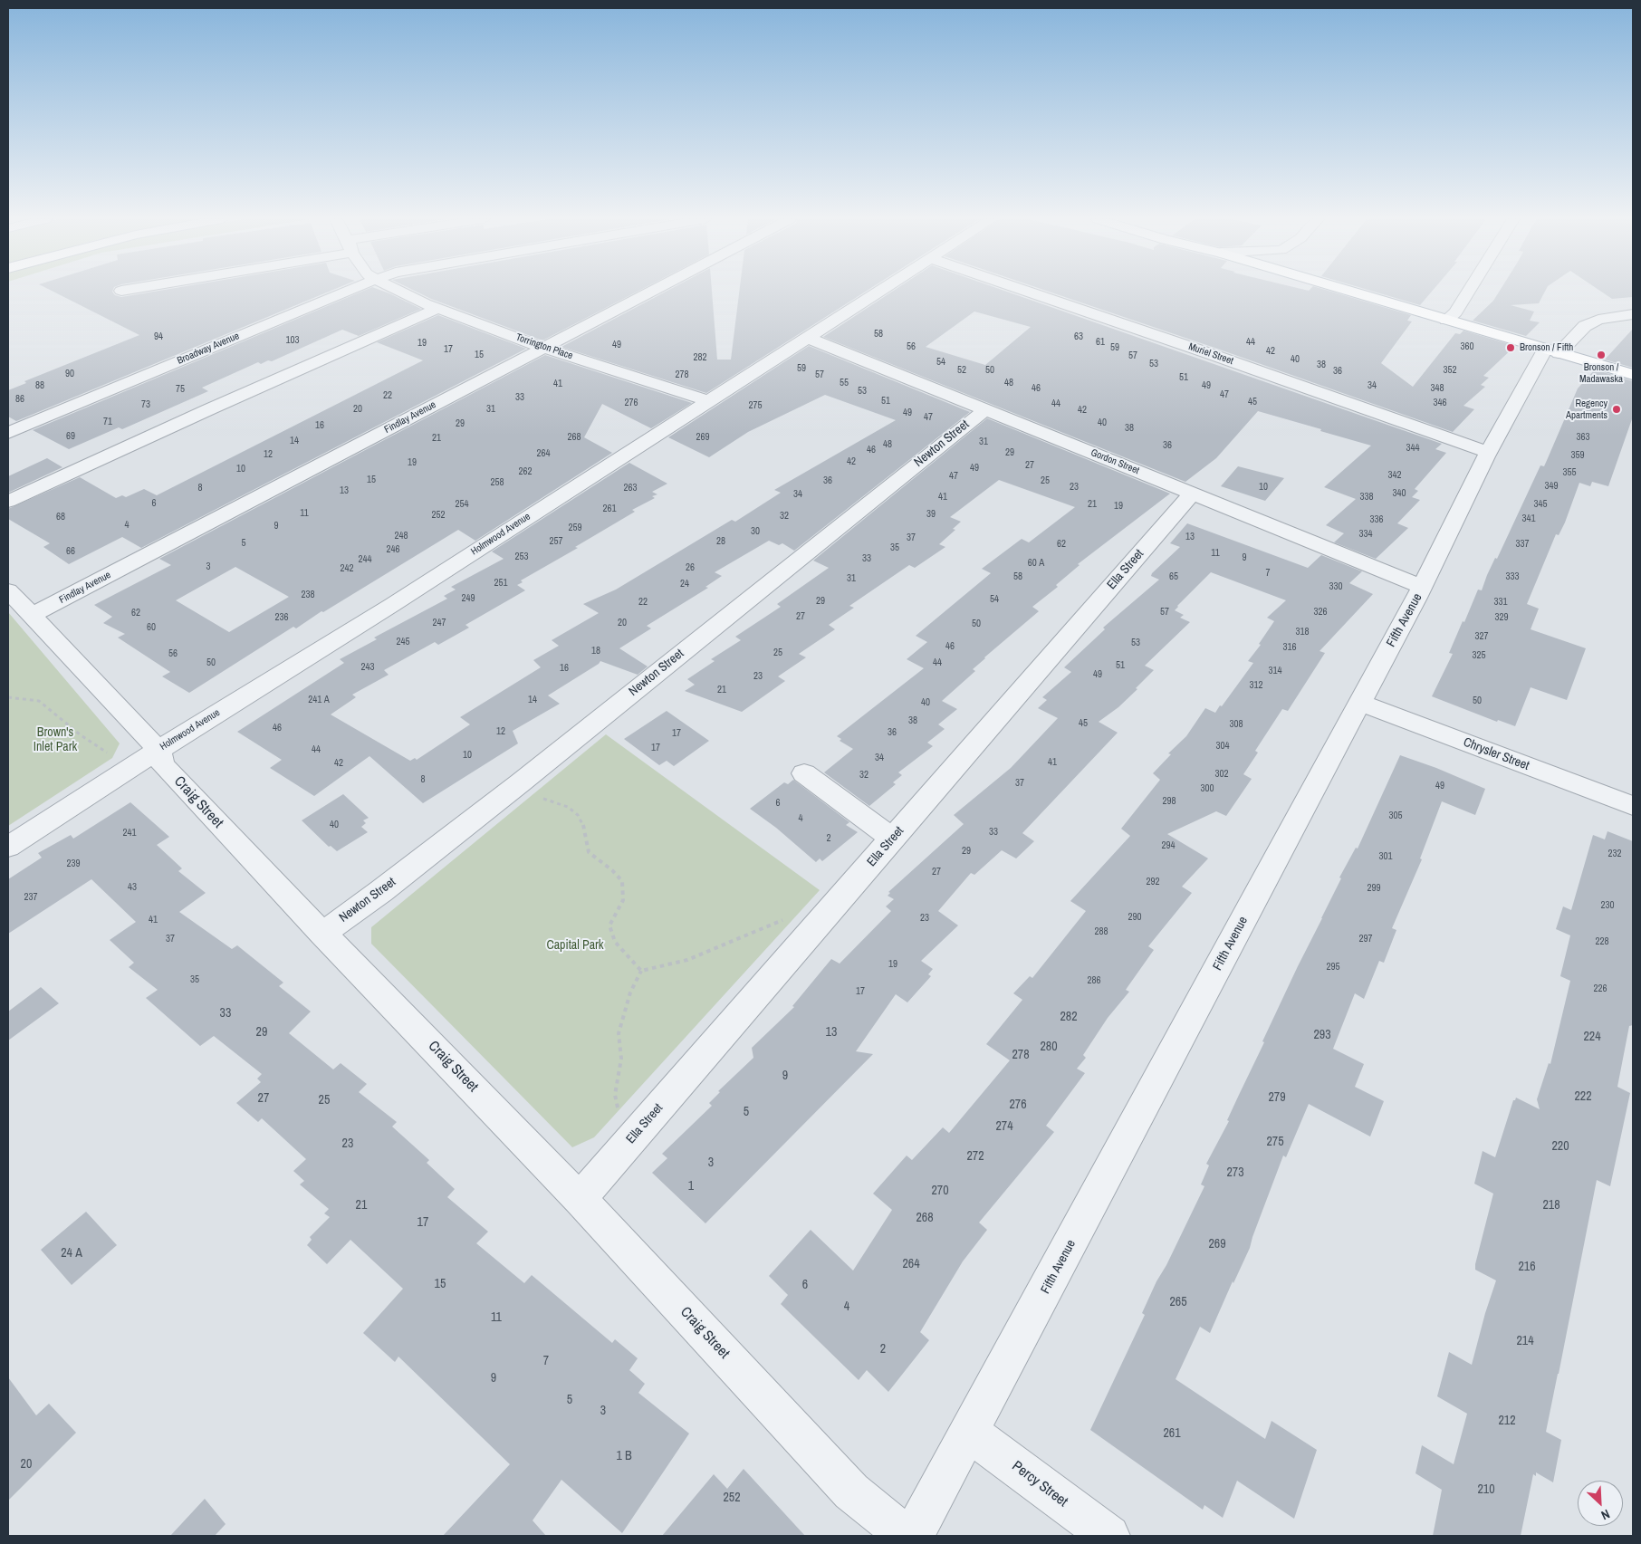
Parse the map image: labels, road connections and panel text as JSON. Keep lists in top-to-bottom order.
{
  "streets": {
    "street": [
      "Torrington Place",
      "Broadway Avenue",
      "Muriel Street",
      "Findlay Avenue",
      "Newton Street",
      "Gordon Street",
      "Holmwood Avenue",
      "Ella Street",
      "Fifth Avenue",
      "Chrysler Street",
      "Craig Street",
      "Percy Street"
    ]
  },
  "crossings": [
    ["Torrington Place", "Findlay Avenue"],
    ["Torrington Place", "Holmwood Avenue"],
    ["Muriel Street", "Fifth Avenue"],
    ["Findlay Avenue", "Craig Street"],
    ["Newton Street", "Gordon Street"],
    ["Newton Street", "Craig Street"],
    ["Gordon Street", "Holmwood Avenue"],
    ["Gordon Street", "Ella Street"],
    ["Gordon Street", "Fifth Avenue"],
    ["Holmwood Avenue", "Craig Street"],
    ["Ella Street", "Craig Street"],
    ["Fifth Avenue", "Chrysler Street"],
    ["Fifth Avenue", "Percy Street"]
  ],
  "parks": ["Brown's Inlet Park", "Capital Park"],
  "places": ["Bronson / Fifth", "Bronson / Madawaska", "Regency Apartments"],
  "house_numbers": [
    "58",
    "94",
    "63",
    "103",
    "61",
    "44",
    "19",
    "49",
    "56",
    "360",
    "59",
    "17",
    "42",
    "15",
    "57",
    "282",
    "40",
    "54",
    "53",
    "38",
    "59",
    "52",
    "50",
    "352",
    "36",
    "90",
    "278",
    "57",
    "51",
    "55",
    "48",
    "41",
    "88",
    "49",
    "34",
    "46",
    "348",
    "75",
    "53",
    "47",
    "22",
    "33",
    "86",
    "51",
    "45",
    "276",
    "346",
    "44",
    "73",
    "275",
    "20",
    "31",
    "42",
    "49",
    "47",
    "71",
    "40",
    "29",
    "16",
    "38",
    "69",
    "268",
    "269",
    "363",
    "21",
    "14",
    "31",
    "48",
    "36",
    "344",
    "46",
    "29",
    "264",
    "12",
    "359",
    "42",
    "19",
    "27",
    "49",
    "10",
    "262",
    "355",
    "342",
    "47",
    "15",
    "36",
    "25",
    "258",
    "349",
    "23",
    "10",
    "8",
    "263",
    "13",
    "340",
    "34",
    "41",
    "338",
    "6",
    "254",
    "21",
    "345",
    "19",
    "261",
    "11",
    "39",
    "252",
    "32",
    "68",
    "341",
    "336",
    "4",
    "9",
    "259",
    "30",
    "334",
    "248",
    "13",
    "37",
    "257",
    "28",
    "5",
    "62",
    "337",
    "35",
    "246",
    "66",
    "11",
    "253",
    "9",
    "33",
    "244",
    "60 A",
    "3",
    "26",
    "242",
    "7",
    "58",
    "65",
    "333",
    "31",
    "251",
    "24",
    "330",
    "238",
    "249",
    "54",
    "29",
    "22",
    "331",
    "57",
    "326",
    "62",
    "27",
    "236",
    "329",
    "247",
    "20",
    "50",
    "60",
    "318",
    "327",
    "245",
    "53",
    "46",
    "316",
    "18",
    "25",
    "56",
    "325",
    "50",
    "44",
    "51",
    "243",
    "16",
    "314",
    "49",
    "23",
    "312",
    "21",
    "241 A",
    "14",
    "50",
    "40",
    "38",
    "45",
    "308",
    "46",
    "12",
    "36",
    "17",
    "304",
    "17",
    "44",
    "10",
    "34",
    "41",
    "42",
    "302",
    "32",
    "8",
    "37",
    "49",
    "300",
    "298",
    "6",
    "305",
    "4",
    "40",
    "33",
    "241",
    "2",
    "294",
    "29",
    "232",
    "301",
    "239",
    "27",
    "292",
    "43",
    "299",
    "237",
    "230",
    "290",
    "23",
    "41",
    "288",
    "37",
    "297",
    "228",
    "19",
    "295",
    "35",
    "286",
    "226",
    "17",
    "33",
    "282",
    "29",
    "13",
    "293",
    "224",
    "280",
    "278",
    "9",
    "222",
    "279",
    "27",
    "25",
    "276",
    "5",
    "274",
    "275",
    "23",
    "220",
    "272",
    "3",
    "273",
    "1",
    "270",
    "21",
    "218",
    "268",
    "17",
    "269",
    "24 A",
    "264",
    "216",
    "15",
    "6",
    "265",
    "4",
    "11",
    "214",
    "2",
    "7",
    "9",
    "5",
    "3",
    "212",
    "261",
    "1 B",
    "20",
    "210",
    "252"
  ],
  "north": "bottom right"
}
